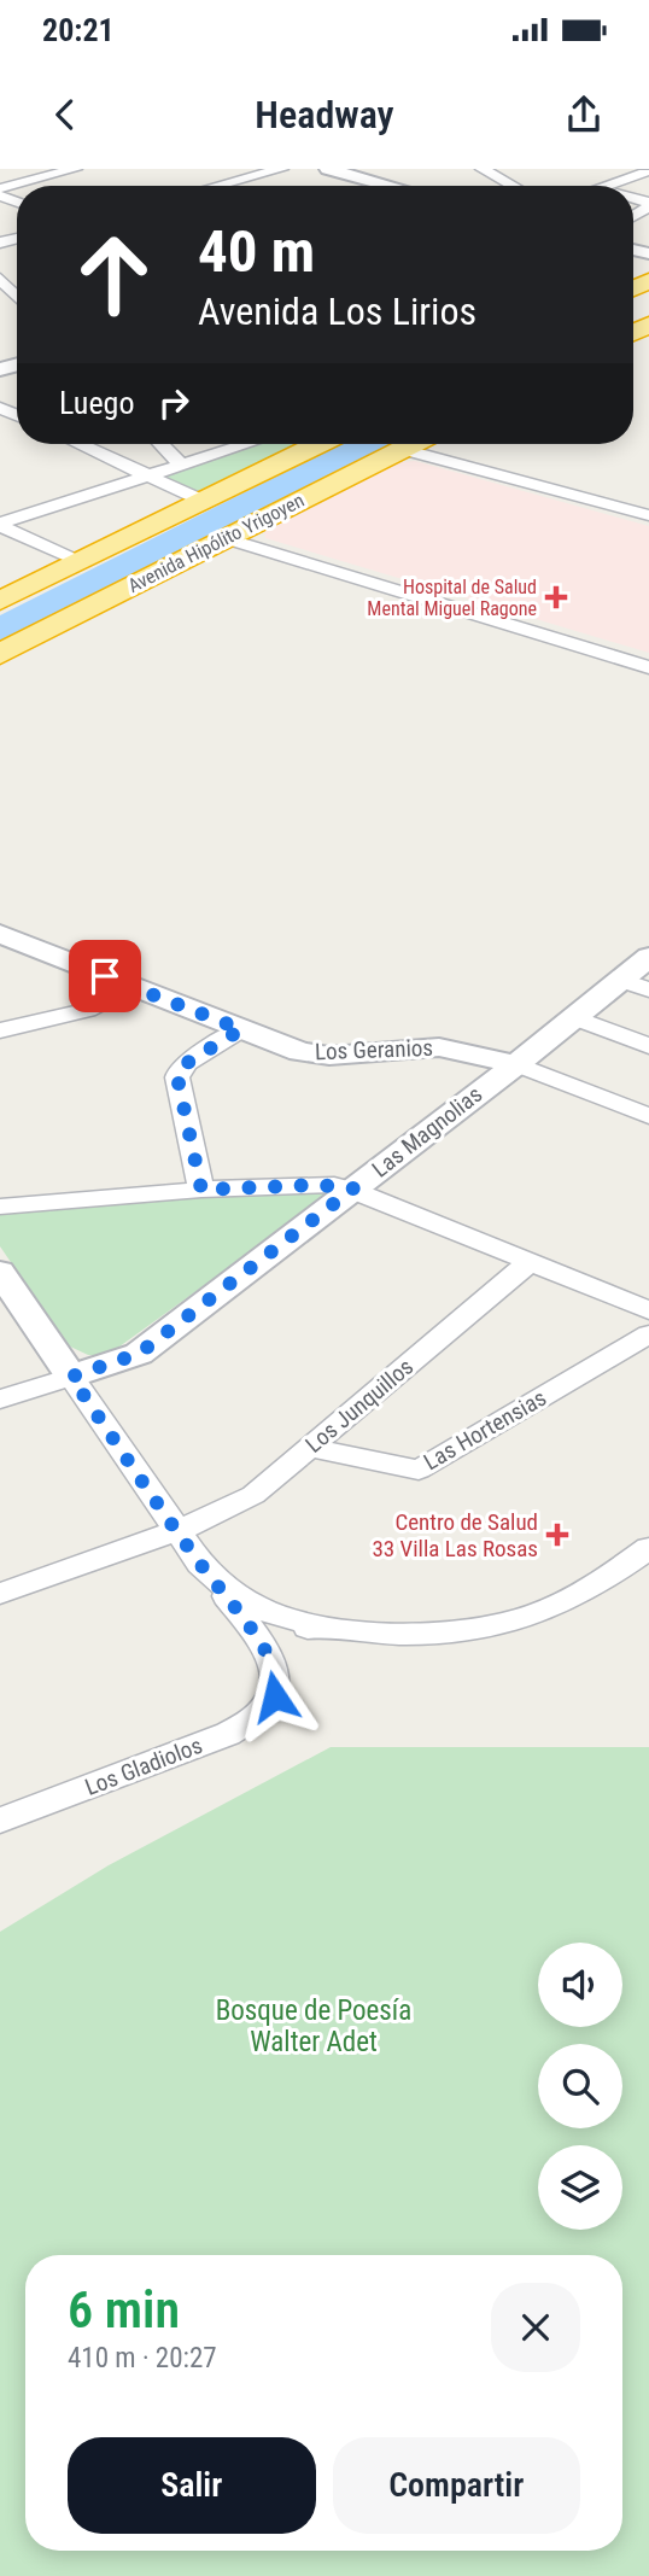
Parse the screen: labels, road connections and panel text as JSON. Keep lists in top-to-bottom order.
{
  "streets": {
    "highway": ["Avenida Hipólito Yrigoyen"],
    "street": [
      "Los Geranios",
      "Las Magnolias",
      "Los Junquillos",
      "Las Hortensias",
      "Los Gladiolos"
    ]
  },
  "crossings": [
    ["Los Geranios", "Las Magnolias"],
    ["Los Junquillos", "Las Hortensias"]
  ],
  "parks": ["Bosque de Poesía Walter Adet"],
  "places": {
    "health": ["Hospital de Salud Mental Miguel Ragone", "Centro de Salud 33 Villa Las Rosas"]
  },
  "page": {
    "status": "20:21",
    "header": "Headway",
    "turn": ["40 m", "Avenida Los Lirios"],
    "then": "Luego",
    "heading": ["6 min", "410 m · 20:27"],
    "buttons": ["Salir", "Compartir"]
  }
}
